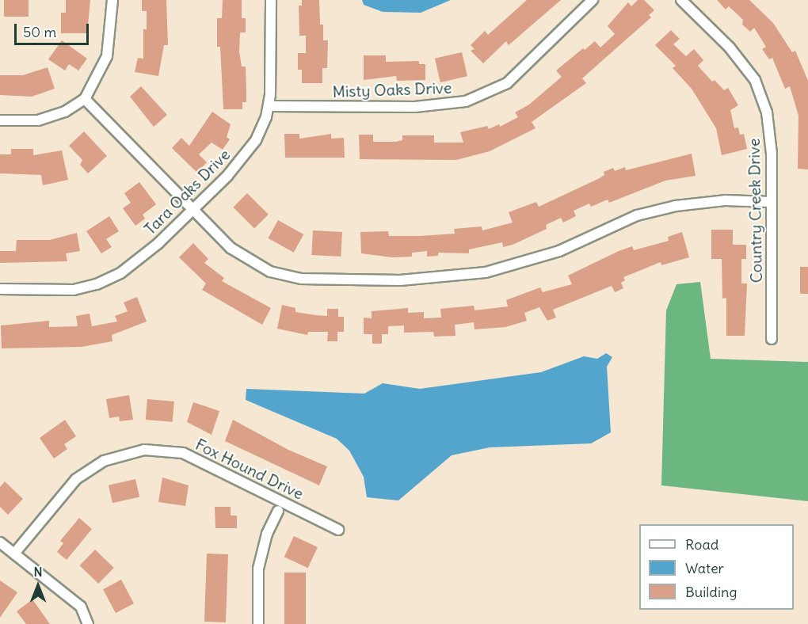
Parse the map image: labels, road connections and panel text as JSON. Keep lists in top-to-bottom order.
{
  "streets": {
    "street": [
      "Misty Oaks Drive",
      "Tara Oaks Drive",
      "Country Creek Drive",
      "Fox Hound Drive"
    ]
  },
  "crossings": [
    ["Misty Oaks Drive", "Tara Oaks Drive"]
  ],
  "legend": ["Road", "Water", "Building"],
  "scale_bar": "50 m",
  "north": "top"
}
